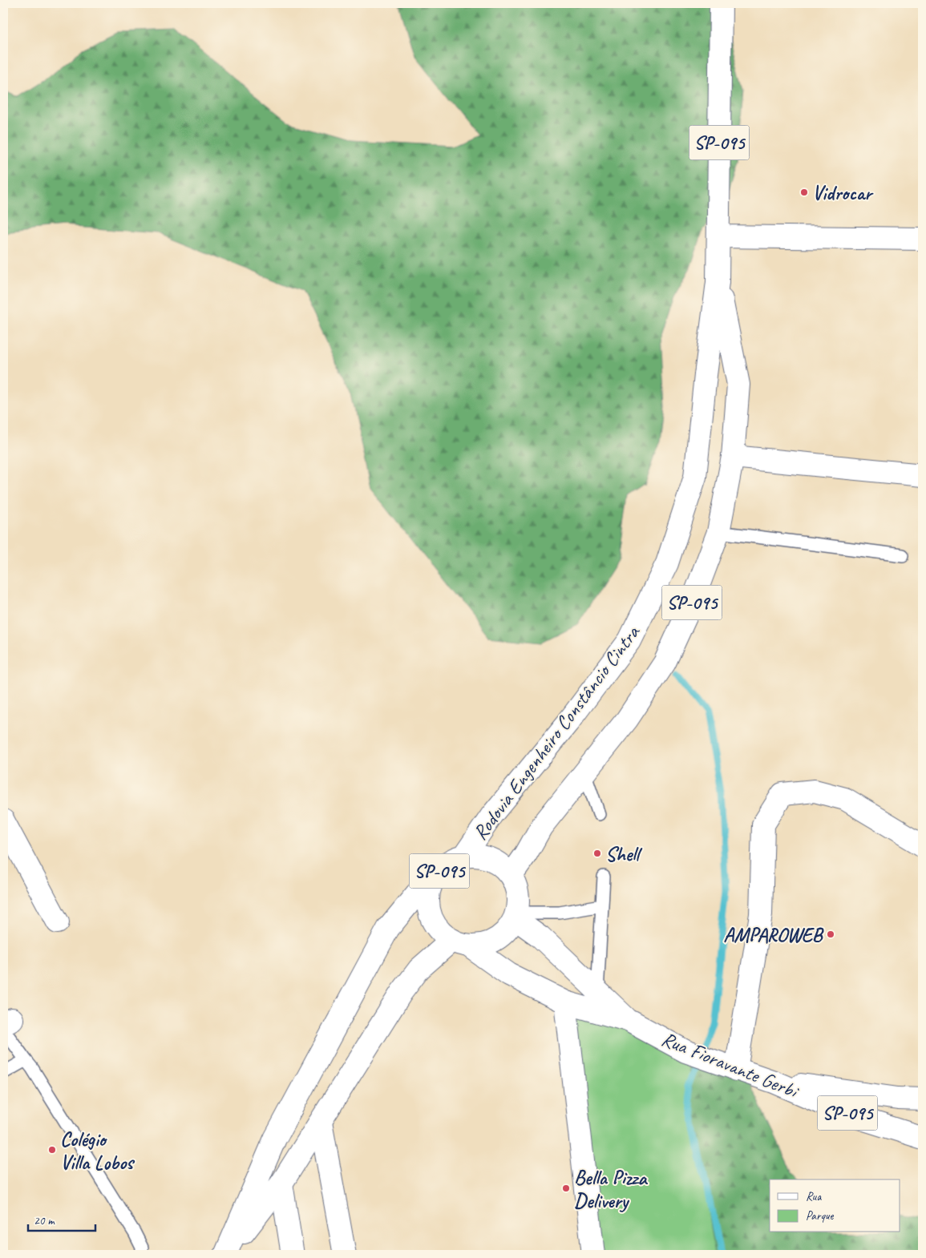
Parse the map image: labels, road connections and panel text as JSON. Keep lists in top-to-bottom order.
{
  "streets": {
    "main road": ["SP-095", "Rodovia Engenheiro Constâncio Cintra", "Rua Fioravante Gerbi"]
  },
  "crossings": [
    ["SP-095", "Rodovia Engenheiro Constâncio Cintra"],
    ["SP-095", "Rua Fioravante Gerbi"],
    ["Rodovia Engenheiro Constâncio Cintra", "Rua Fioravante Gerbi"]
  ],
  "places": [
    "Vidrocar",
    "Shell",
    "AMPAROWEB",
    "Colégio Villa Lobos",
    "Bella Pizza Delivery"
  ],
  "legend": ["Rua", "Parque"],
  "scale_bar": "20 m"
}
